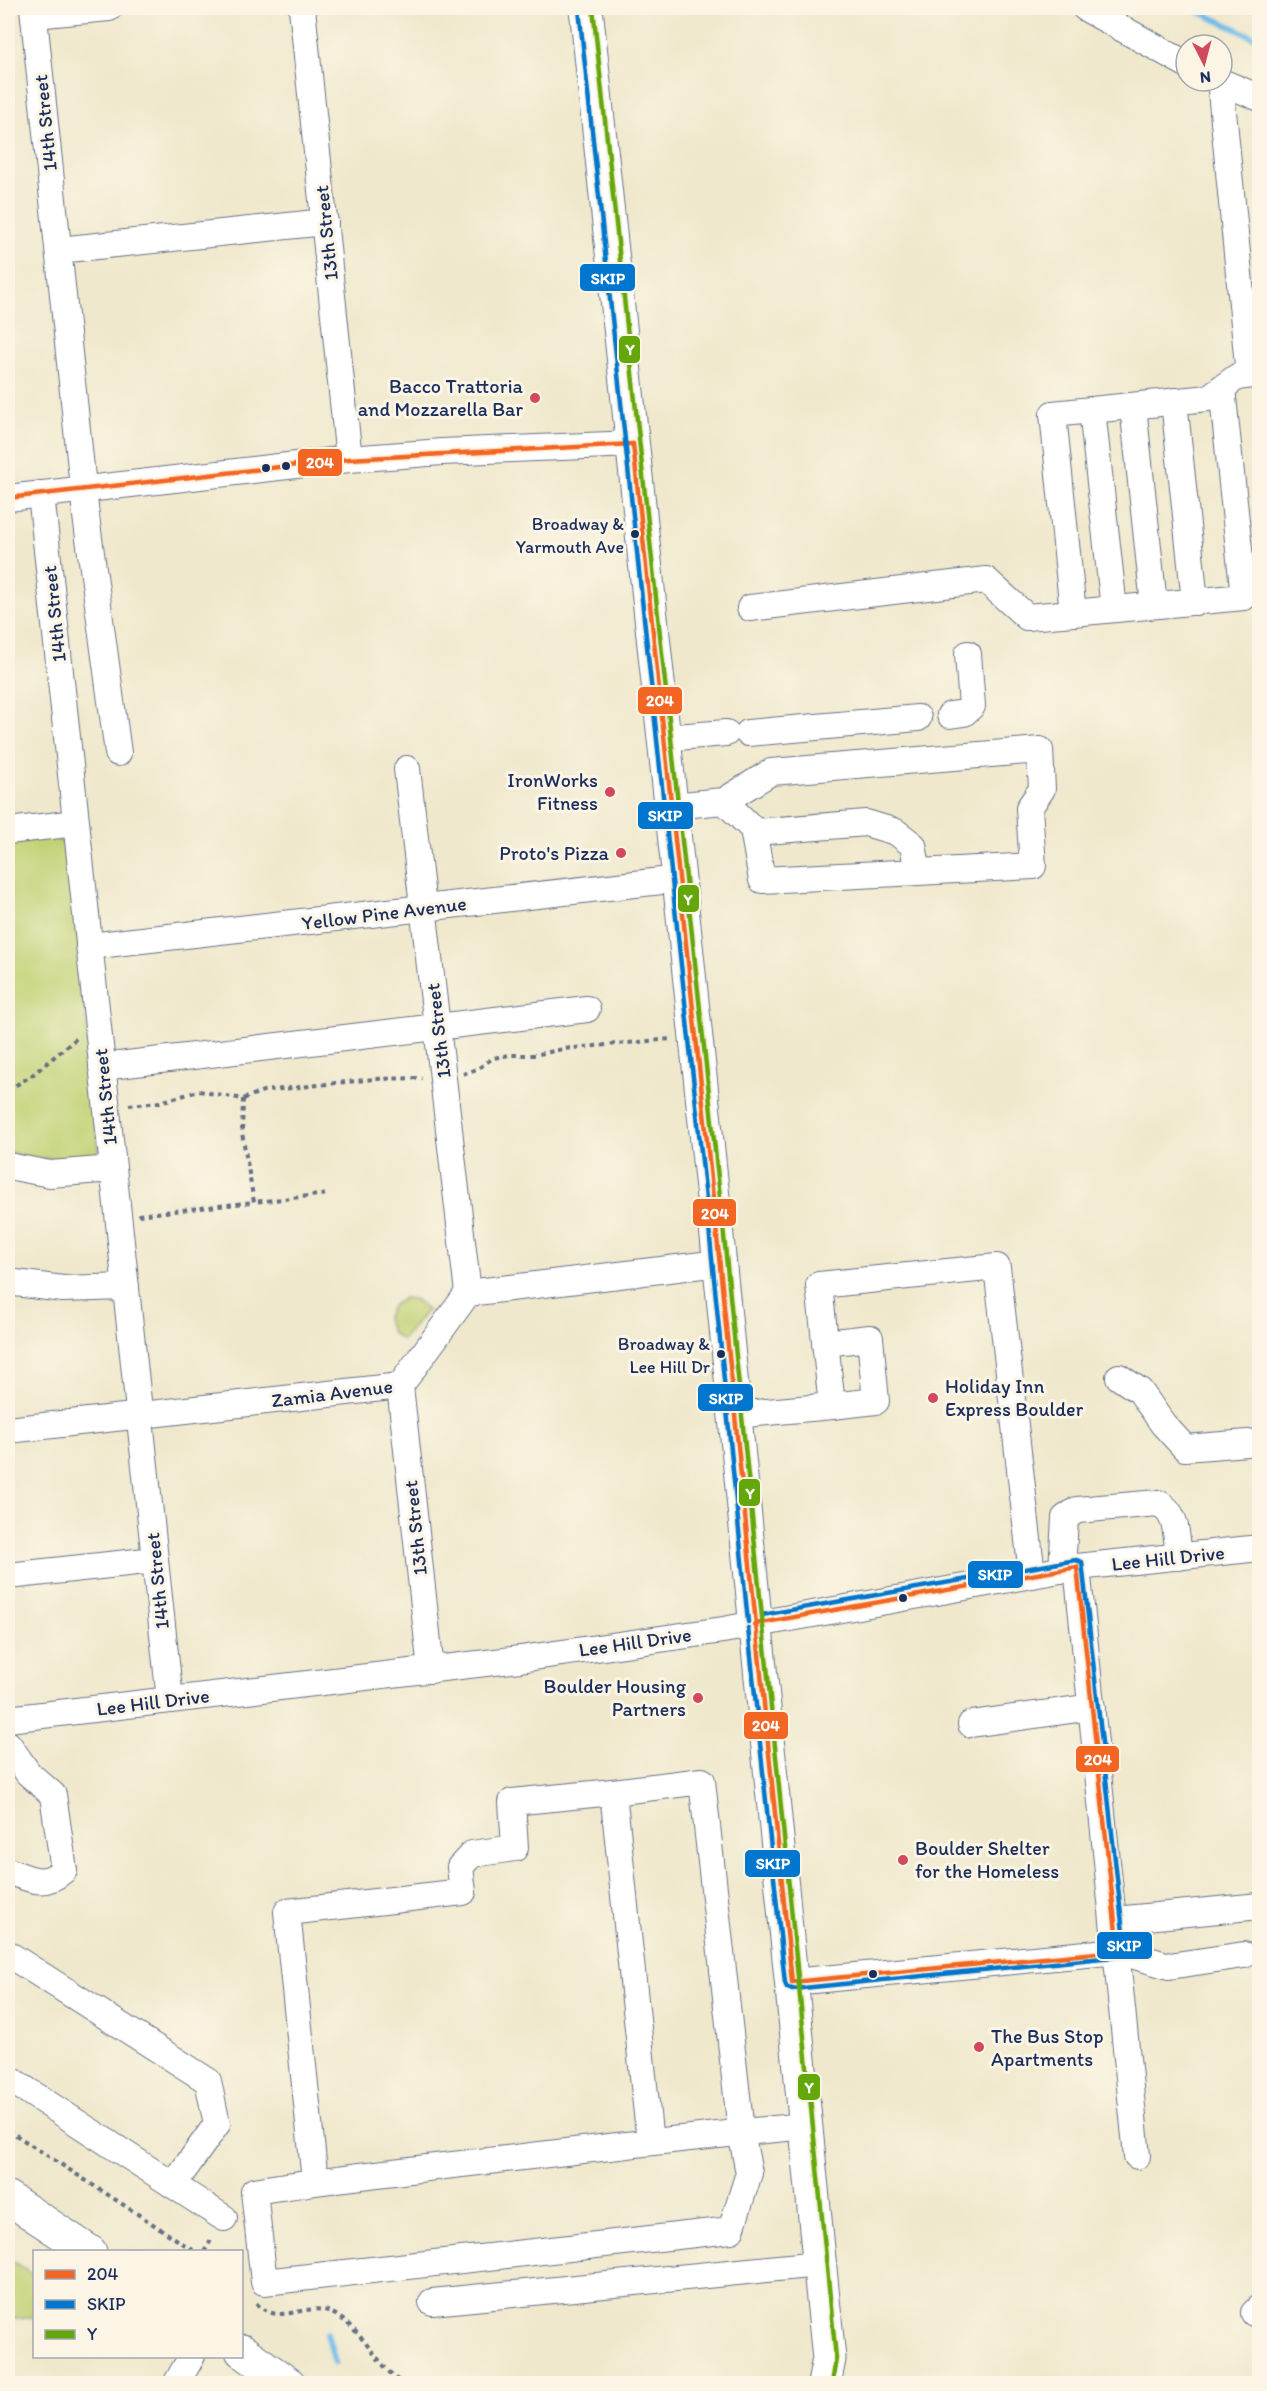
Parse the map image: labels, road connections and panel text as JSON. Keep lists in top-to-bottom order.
{
  "streets": {
    "street": [
      "14th Street",
      "13th Street",
      "Yellow Pine Avenue",
      "Zamia Avenue",
      "Lee Hill Drive"
    ]
  },
  "crossings": [
    ["14th Street", "Yellow Pine Avenue"],
    ["14th Street", "Zamia Avenue"],
    ["14th Street", "Lee Hill Drive"],
    ["13th Street", "Yellow Pine Avenue"],
    ["13th Street", "Zamia Avenue"],
    ["13th Street", "Lee Hill Drive"]
  ],
  "places": [
    "Bacco Trattoria and Mozzarella Bar",
    "Broadway & Yarmouth Ave",
    "IronWorks Fitness",
    "Proto's Pizza",
    "Broadway & Lee Hill Dr",
    "Holiday Inn Express Boulder",
    "Boulder Housing Partners",
    "Boulder Shelter for the Homeless",
    "The Bus Stop Apartments"
  ],
  "lines": ["transit line Y", "transit line SKIP", "transit line 204"],
  "legend": ["204", "SKIP", "Y"],
  "north": "bottom"
}
